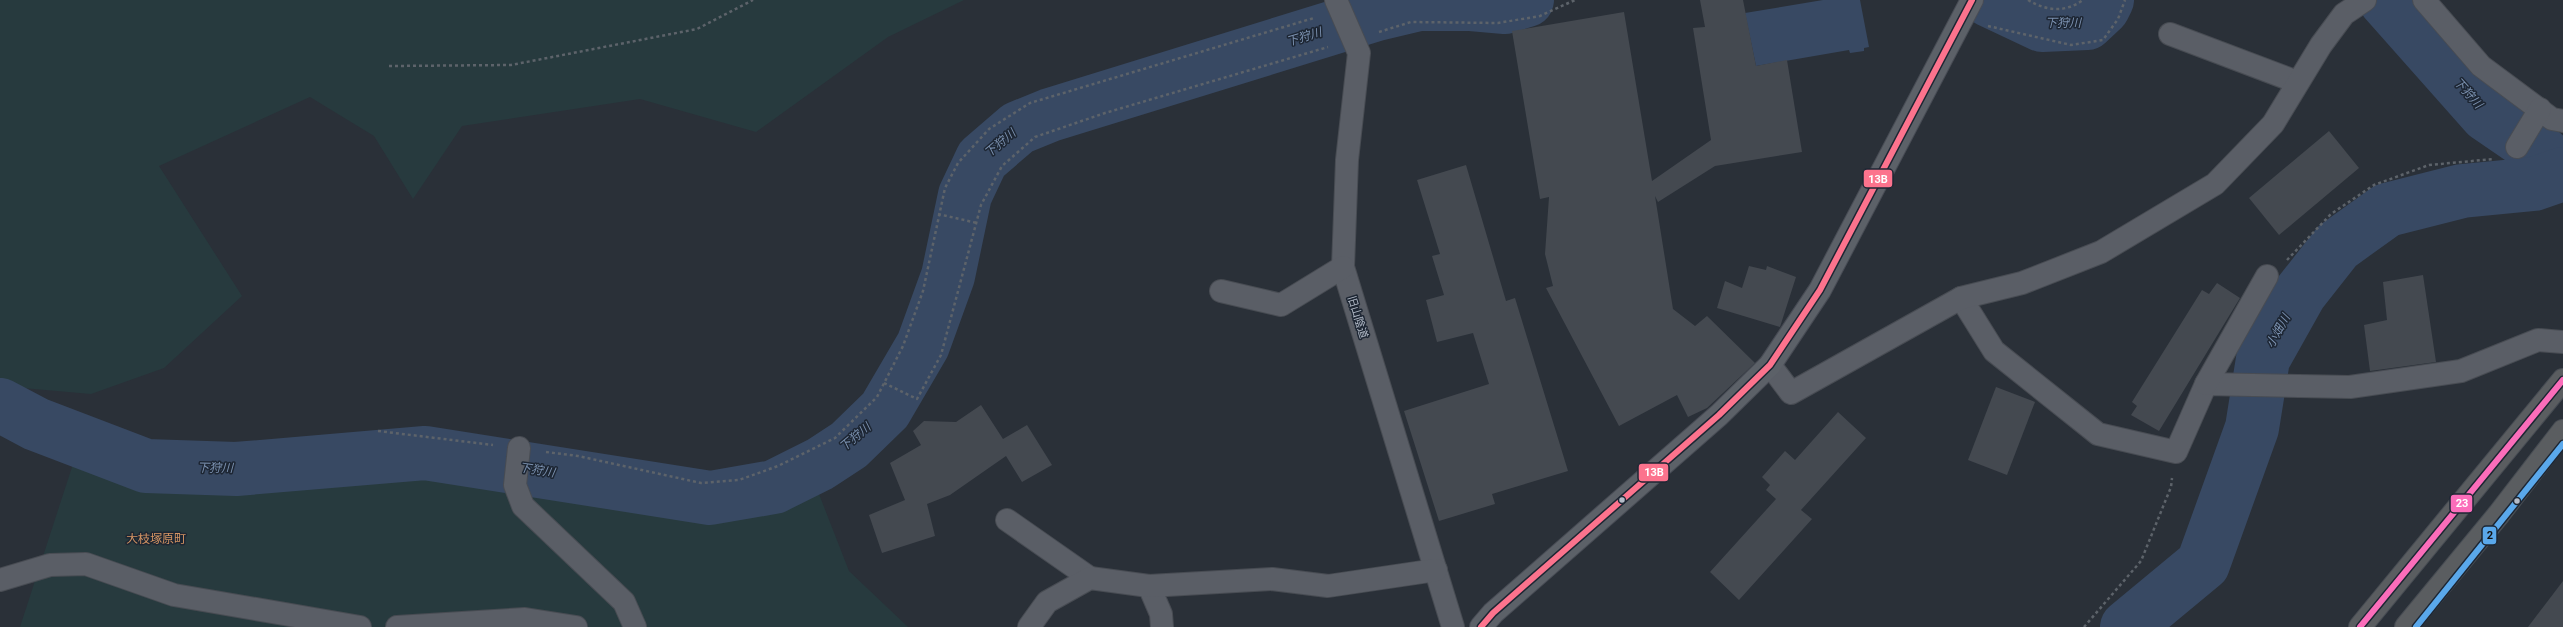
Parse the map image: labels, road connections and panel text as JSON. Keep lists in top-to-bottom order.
{
  "streets": {
    "street": ["旧山陰道"]
  },
  "districts": ["大枝塚原町"],
  "water": ["下狩川", "小畑川"],
  "lines": ["transit line 13B", "transit line 23", "transit line 2"]
}
